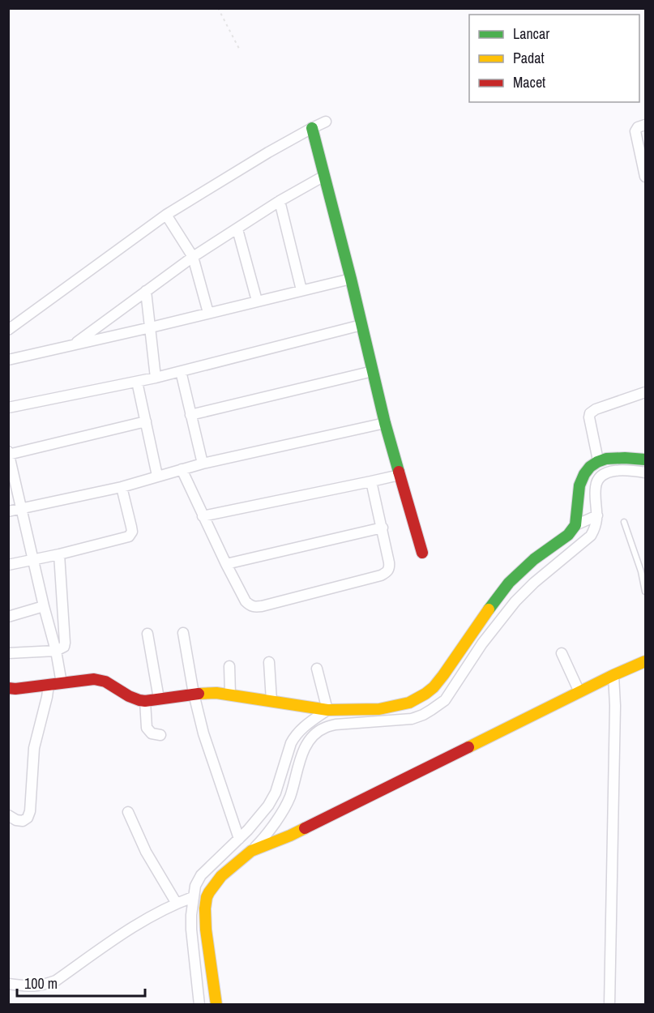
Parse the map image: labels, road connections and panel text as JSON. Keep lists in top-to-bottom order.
{
  "legend": ["Lancar", "Padat", "Macet"],
  "scale_bar": "100 m"
}
